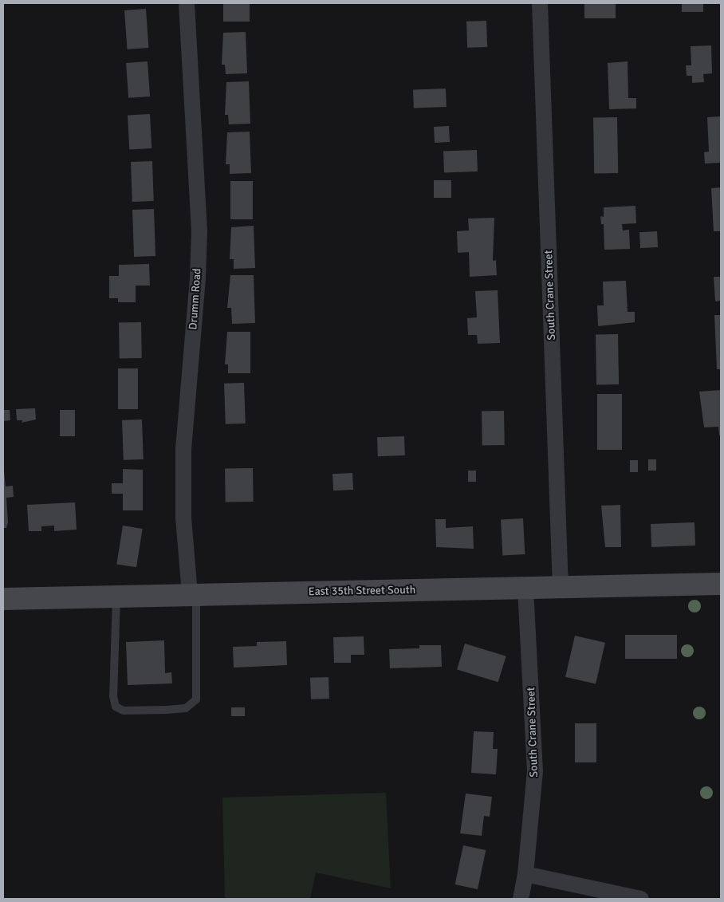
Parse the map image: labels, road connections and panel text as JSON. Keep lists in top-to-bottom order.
{
  "streets": {
    "main road": ["East 35th Street South"],
    "street": ["South Crane Street", "Drumm Road"]
  },
  "crossings": [
    ["South Crane Street", "East 35th Street South"],
    ["Drumm Road", "East 35th Street South"]
  ]
}
